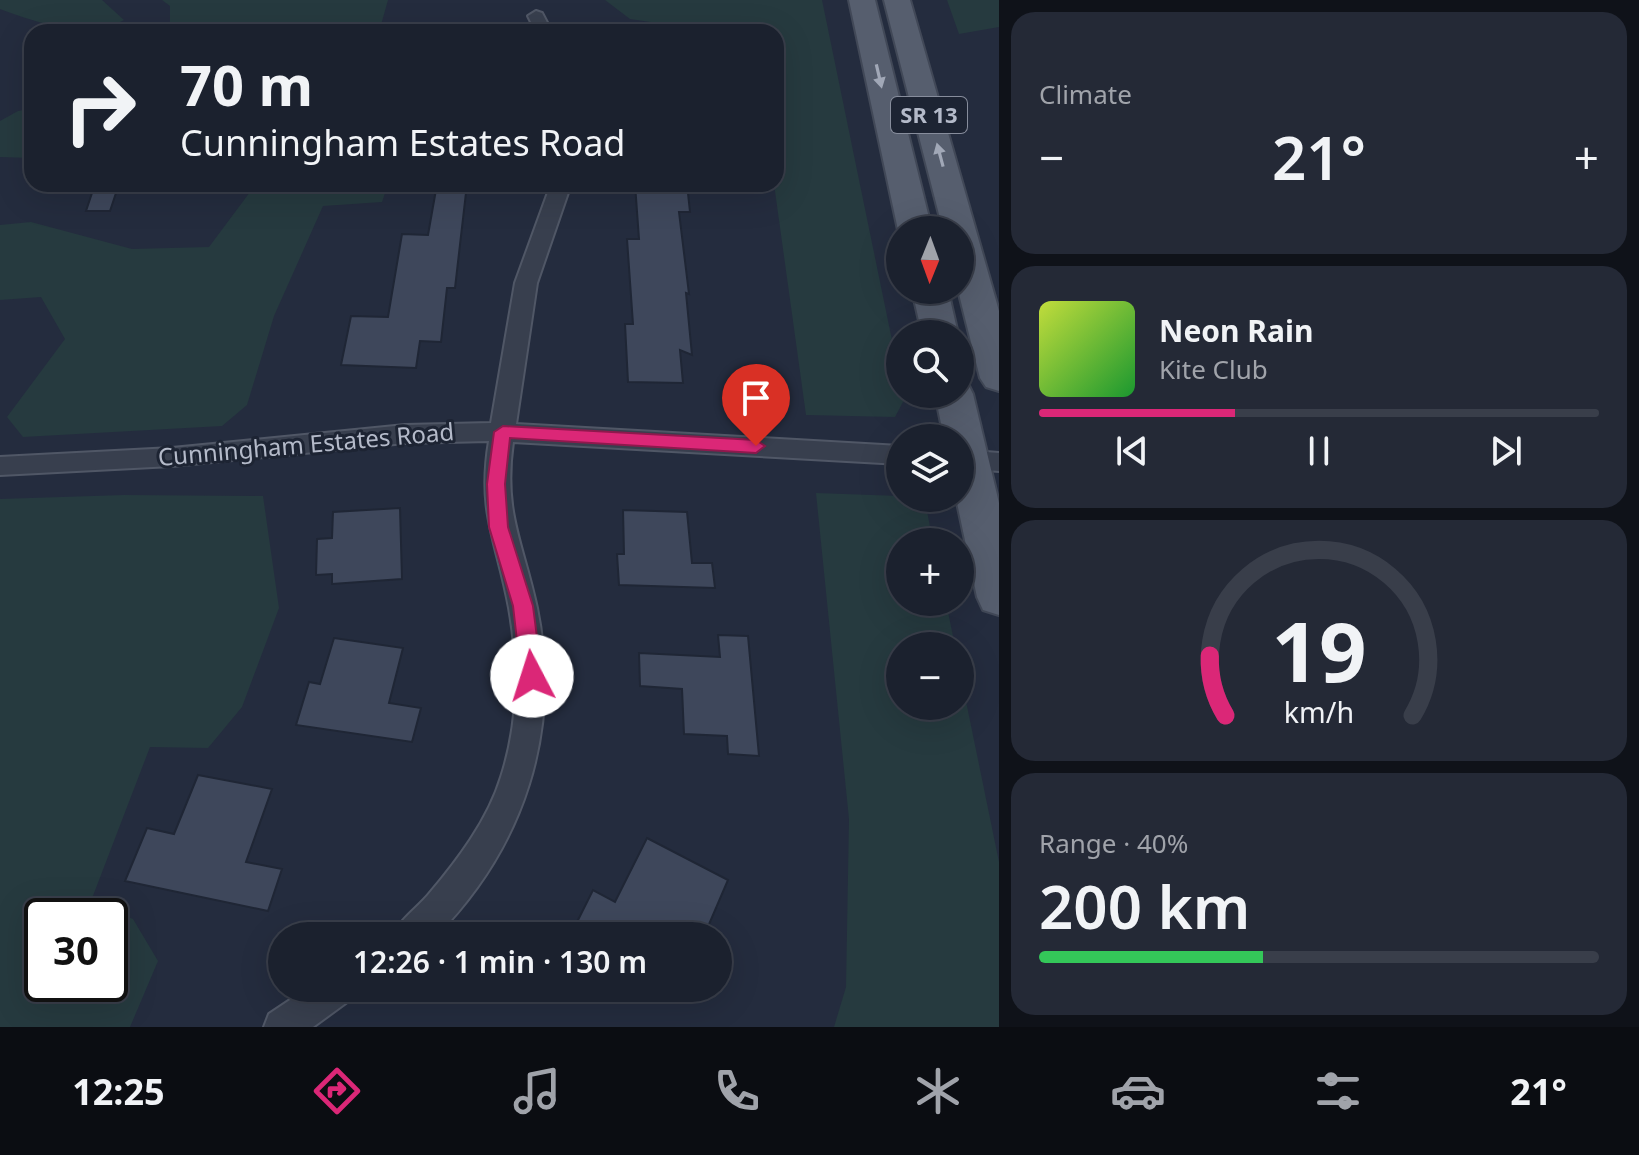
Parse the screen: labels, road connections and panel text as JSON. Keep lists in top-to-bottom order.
{
  "streets": {
    "main road": ["SR 13"],
    "street": ["Cunningham Estates Road"]
  },
  "north": "bottom",
  "page": {
    "tile": [
      "Climate",
      ["Range · 40%", "200 km"]
    ],
    "turn": ["70 m", "Cunningham Estates Road"],
    "heat": ["−", "21°", "+"],
    "map_buttons": ["+", "−"],
    "song": ["Neon Rain", "Kite Club"],
    "limit": "30",
    "trip": "12:26 · 1 min · 130 m",
    "tabs": ["12:25", "21°"],
    "gauge": ["19", "km/h"]
  }
}
